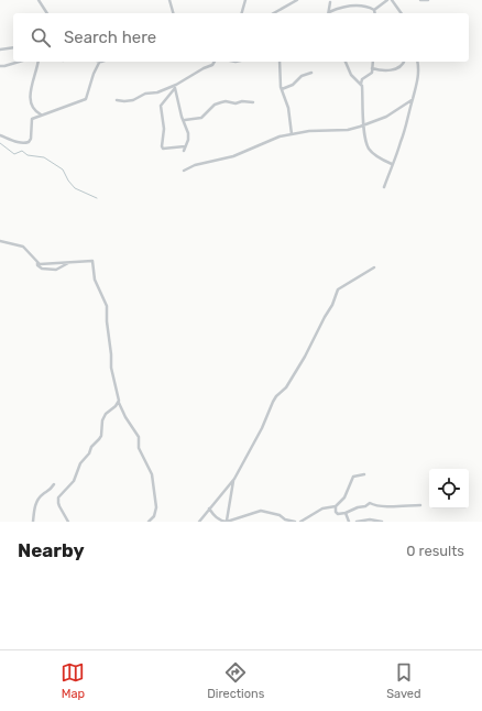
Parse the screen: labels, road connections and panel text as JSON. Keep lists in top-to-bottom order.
{
  "page": {
    "search": "Search here",
    "heading": ["Nearby", "0 results"],
    "nav": ["Map", "Directions", "Saved"]
  }
}
